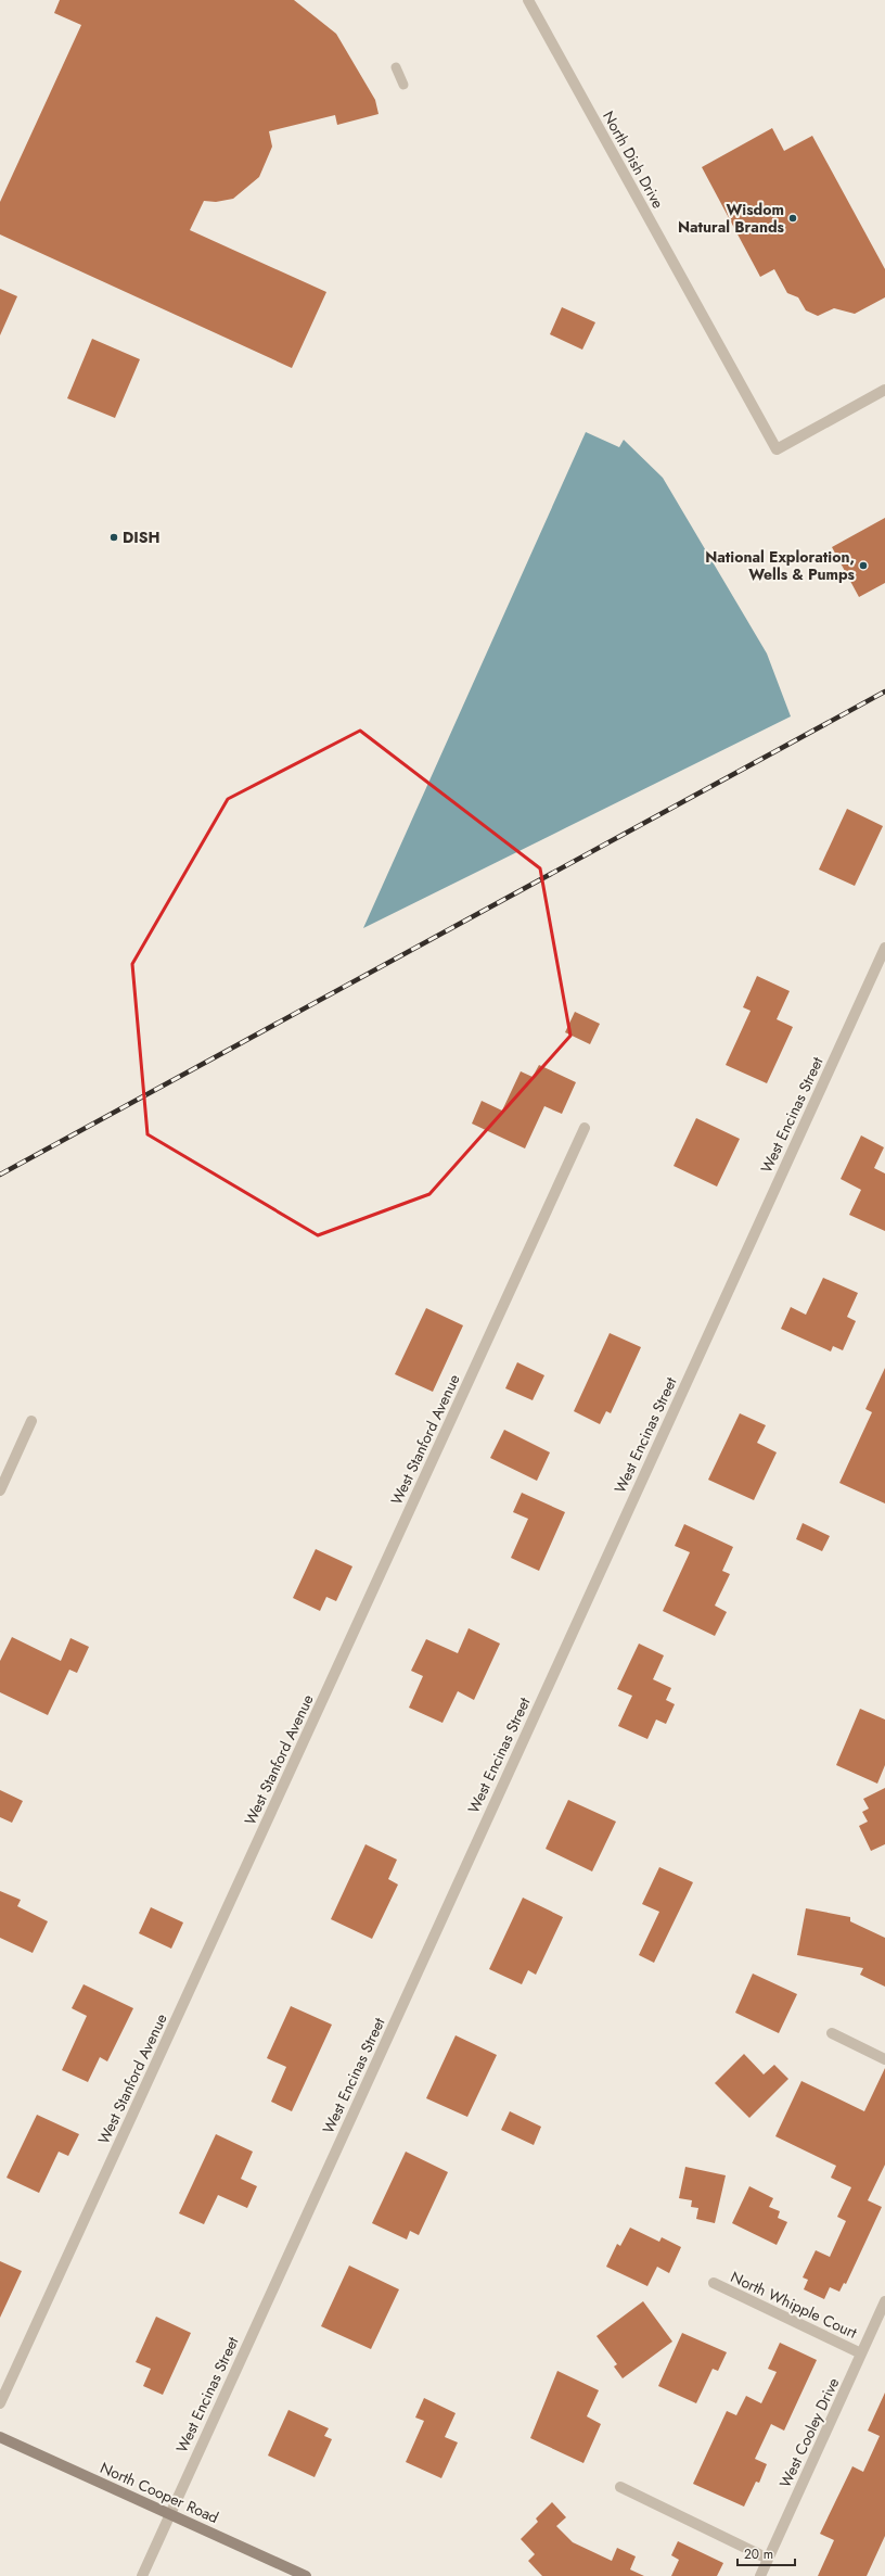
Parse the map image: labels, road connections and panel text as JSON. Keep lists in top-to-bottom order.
{
  "streets": {
    "main road": ["North Cooper Road"],
    "street": [
      "North Dish Drive",
      "West Encinas Street",
      "West Stanford Avenue",
      "North Whipple Court",
      "West Cooley Drive"
    ]
  },
  "crossings": [
    ["West Encinas Street", "North Cooper Road"],
    ["North Whipple Court", "West Cooley Drive"]
  ],
  "places": ["Wisdom Natural Brands", "DISH", "National Exploration, Wells & Pumps"],
  "scale_bar": "20 m"
}
